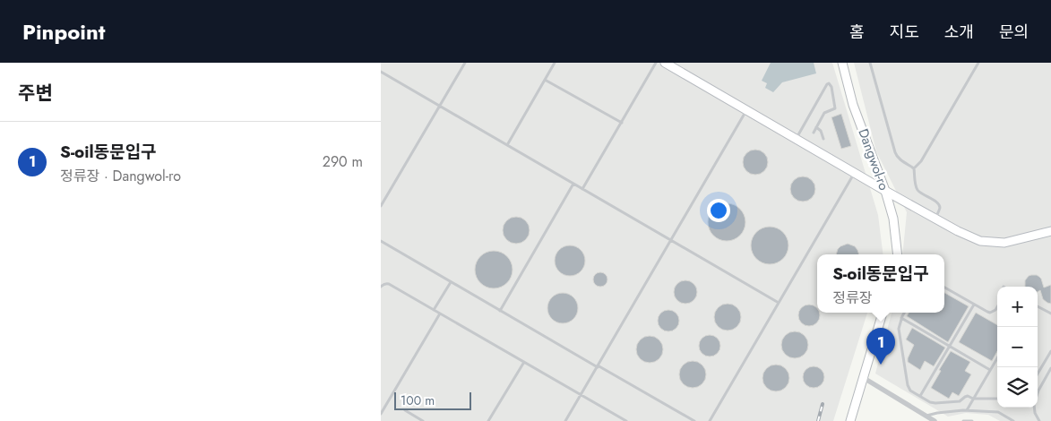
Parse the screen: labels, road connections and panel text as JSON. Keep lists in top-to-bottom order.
{
  "streets": {
    "main road": ["Dangwol-ro"]
  },
  "scale_bar": "100 m",
  "page": {
    "header": "Pinpoint",
    "nav": [
      "홈",
      "지도",
      "소개",
      "문의"
    ],
    "heading": "주변",
    "list": [
      {
        "mark": "1",
        "name": "S-oil동문입구",
        "note": "정류장 · Dangwol-ro",
        "value": "290 m"
      }
    ],
    "popup": ["S-oil동문입구", "정류장"],
    "map_buttons": ["+", "−"],
    "pins": "1",
    "scale": "100 m"
  }
}
